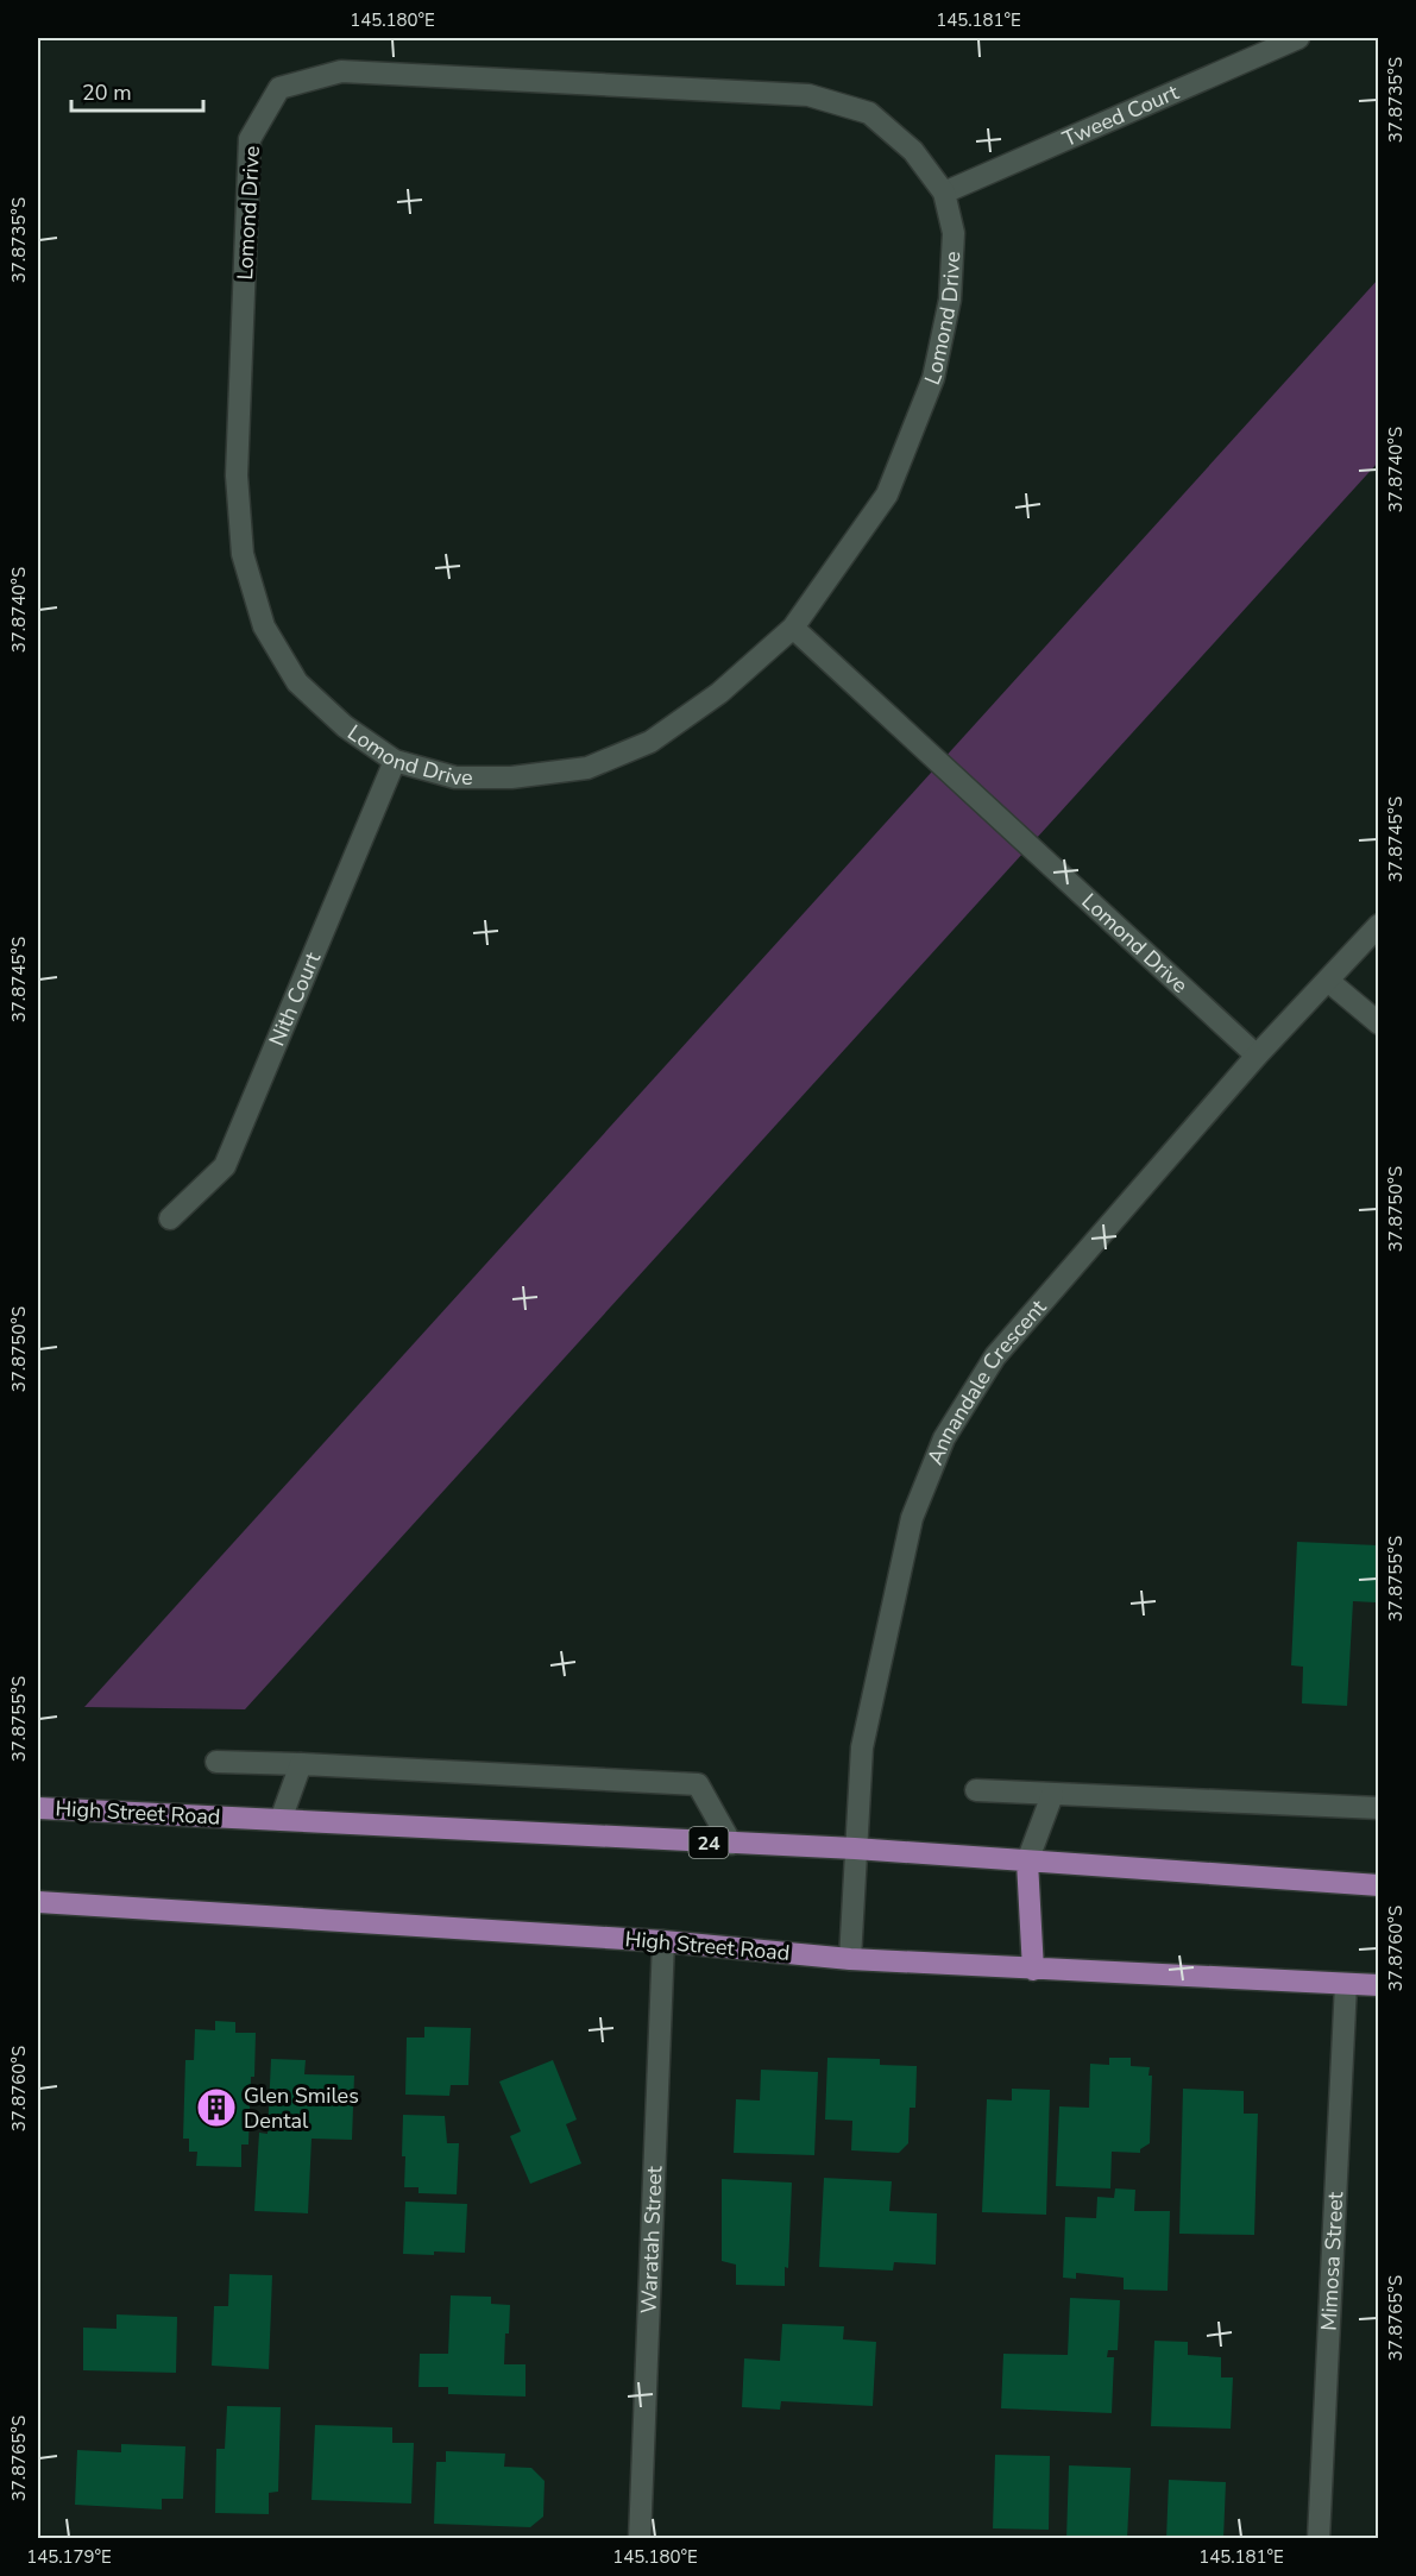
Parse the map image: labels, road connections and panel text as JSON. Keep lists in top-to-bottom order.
{
  "streets": {
    "main road": ["High Street Road", "24"],
    "street": [
      "Tweed Court",
      "Lomond Drive",
      "Nith Court",
      "Annandale Crescent",
      "Waratah Street",
      "Mimosa Street"
    ]
  },
  "crossings": [
    ["Tweed Court", "Lomond Drive"],
    ["Lomond Drive", "Nith Court"],
    ["Lomond Drive", "Annandale Crescent"],
    ["Annandale Crescent", "High Street Road"],
    ["High Street Road", "Waratah Street"],
    ["High Street Road", "Mimosa Street"]
  ],
  "places": {
    "building": ["Glen Smiles Dental"]
  },
  "scale_bar": "20 m",
  "coordinates": [
    "145.180°E",
    "145.181°E",
    "37.8735°S",
    "37.8740°S",
    "37.8745°S",
    "37.8750°S",
    "37.8755°S",
    "37.8760°S",
    "37.8765°S",
    "145.179°E"
  ]
}
